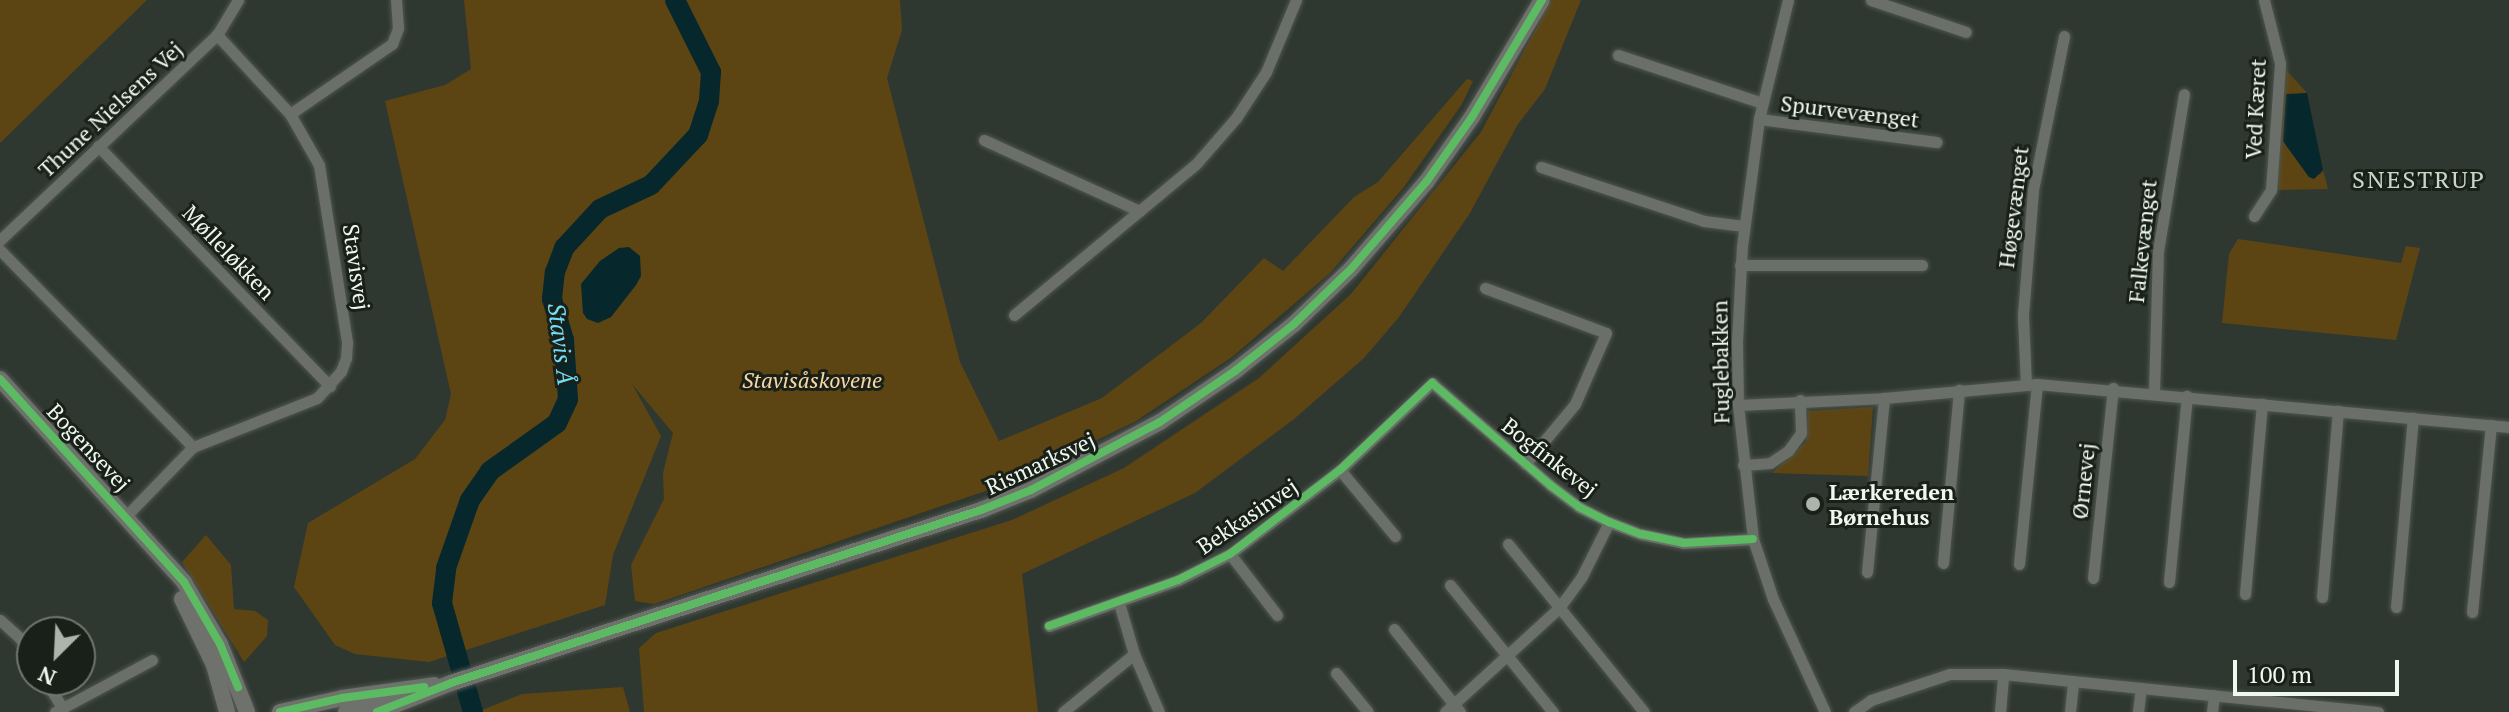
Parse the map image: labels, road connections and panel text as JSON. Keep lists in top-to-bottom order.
{
  "streets": {
    "main road": ["Bogensevej", "Rismarksvej"],
    "street": [
      "Thune Nielsens Vej",
      "Ved Kæret",
      "Spurvevænget",
      "Høgevænget",
      "Falkevænget",
      "Mølleløkken",
      "Stavisvej",
      "Fuglebakken",
      "Bogfinkevej",
      "Ørnevej",
      "Bekkasinvej"
    ]
  },
  "crossings": [
    ["Thune Nielsens Vej", "Mølleløkken"],
    ["Thune Nielsens Vej", "Stavisvej"],
    ["Spurvevænget", "Fuglebakken"],
    ["Mølleløkken", "Stavisvej"],
    ["Fuglebakken", "Bogfinkevej"],
    ["Bogfinkevej", "Bekkasinvej"]
  ],
  "districts": ["SNESTRUP"],
  "water": ["Stavis Å"],
  "parks": ["Stavisåskovene"],
  "places": ["Lærkereden Børnehus"],
  "scale_bar": "100 m",
  "north": "bottom left"
}
